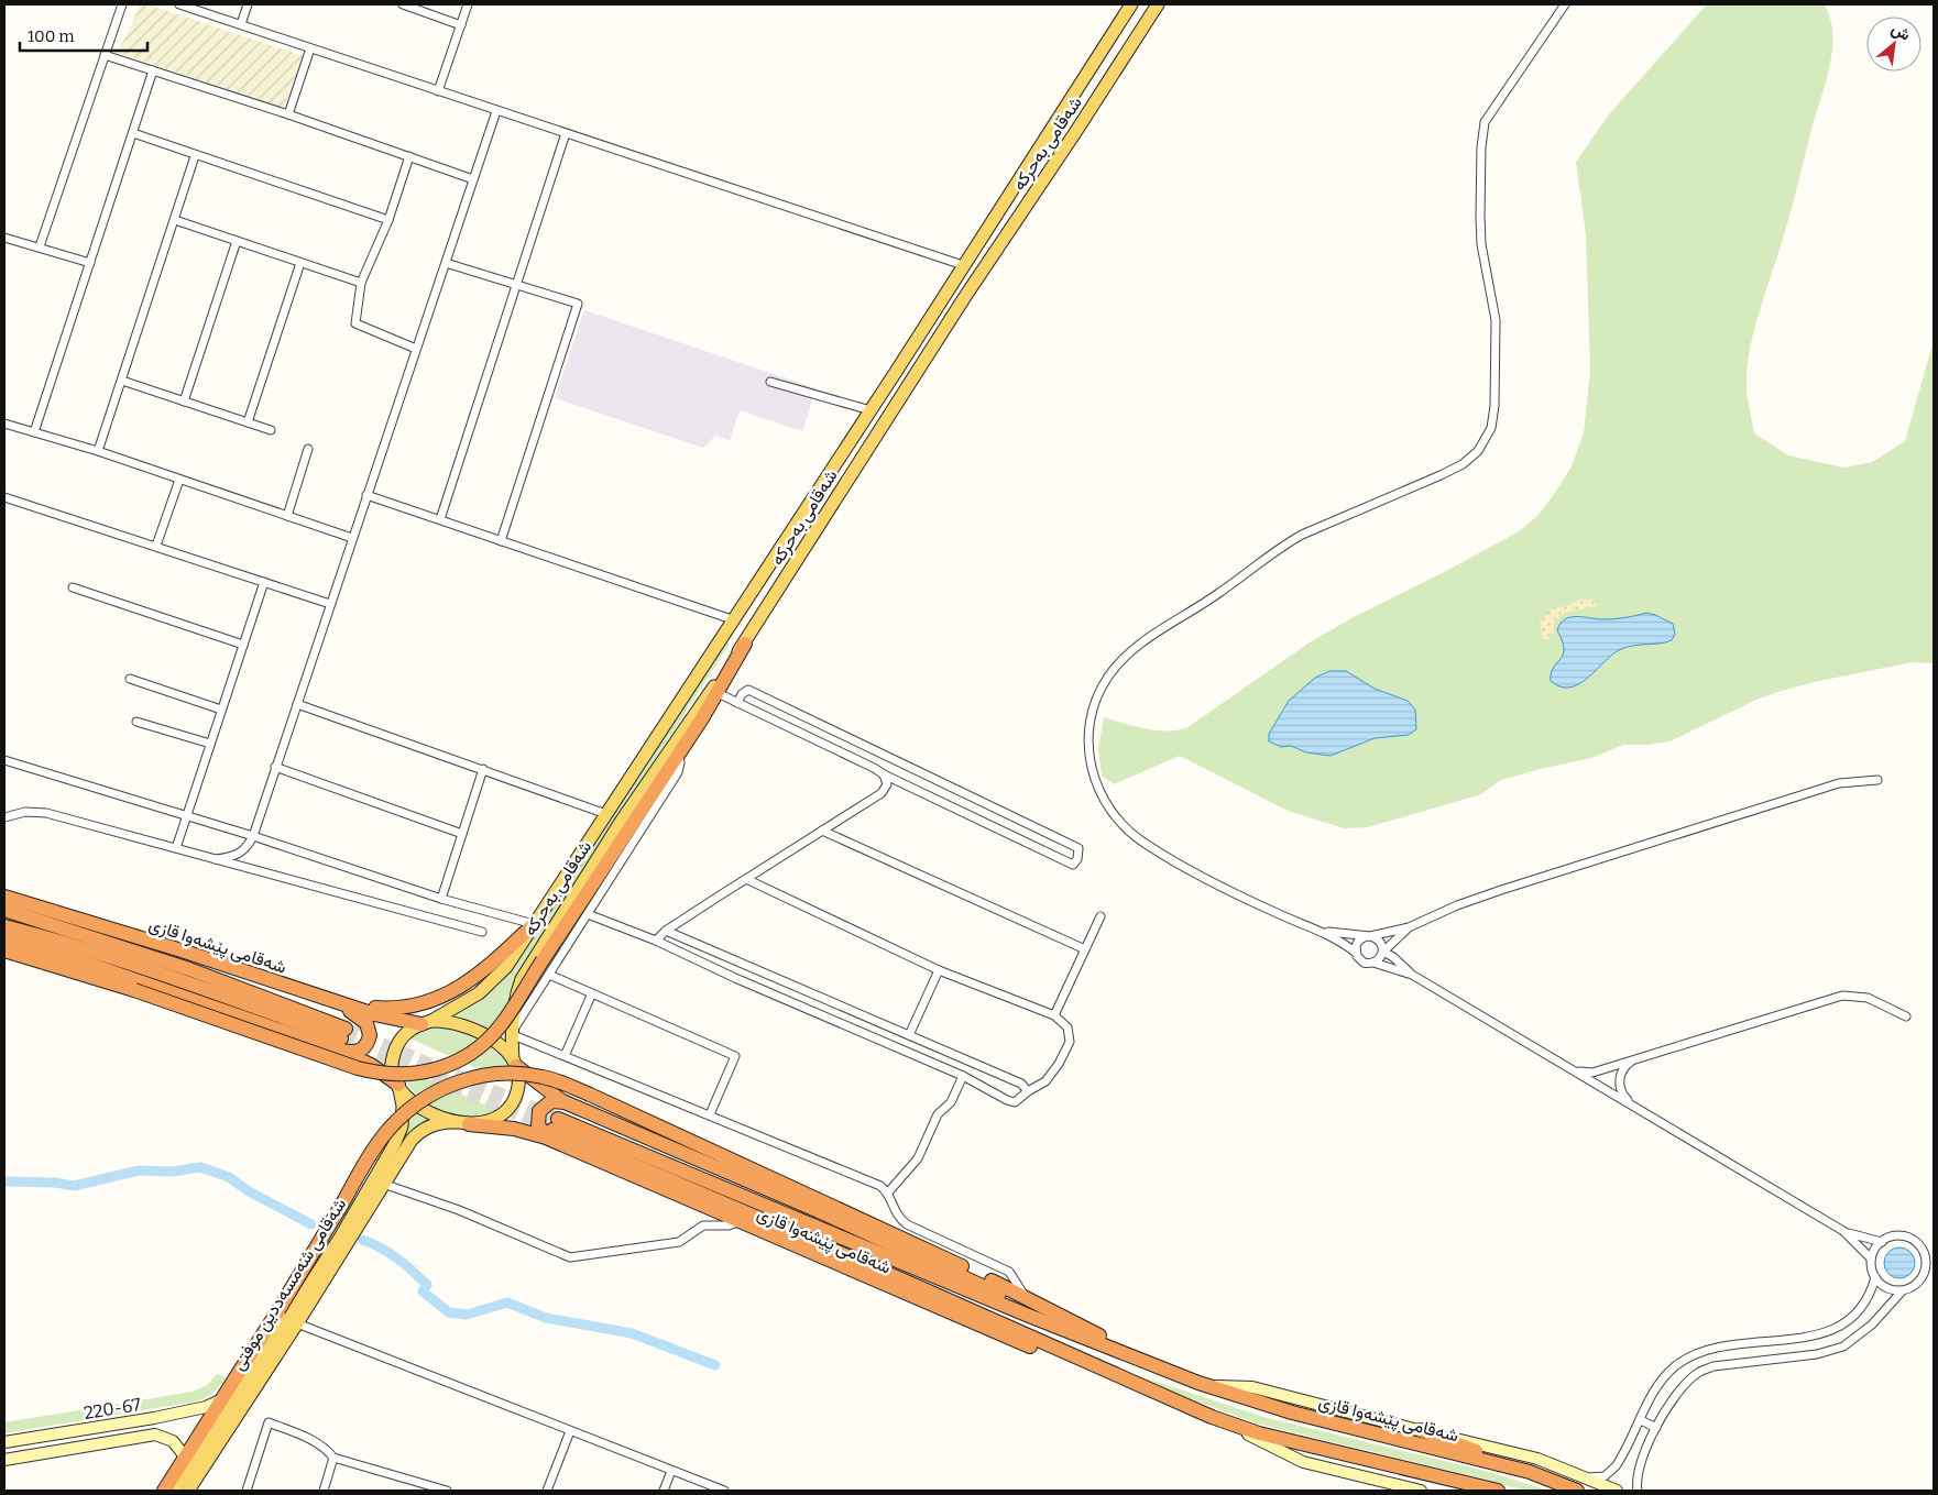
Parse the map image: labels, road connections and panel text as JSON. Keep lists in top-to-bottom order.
{
  "streets": {
    "highway": ["شەقامی پێشەوا قازی"],
    "main road": ["شەقامی بەحرکە", "شەقامی شەمسەددین موفتی", "220-67"]
  },
  "crossings": [
    ["شەقامی بەحرکە", "شەقامی پێشەوا قازی"],
    ["شەقامی بەحرکە", "شەقامی شەمسەددین موفتی"],
    ["شەقامی پێشەوا قازی", "شەقامی شەمسەددین موفتی"]
  ],
  "scale_bar": "100 m",
  "north": "top right"
}
